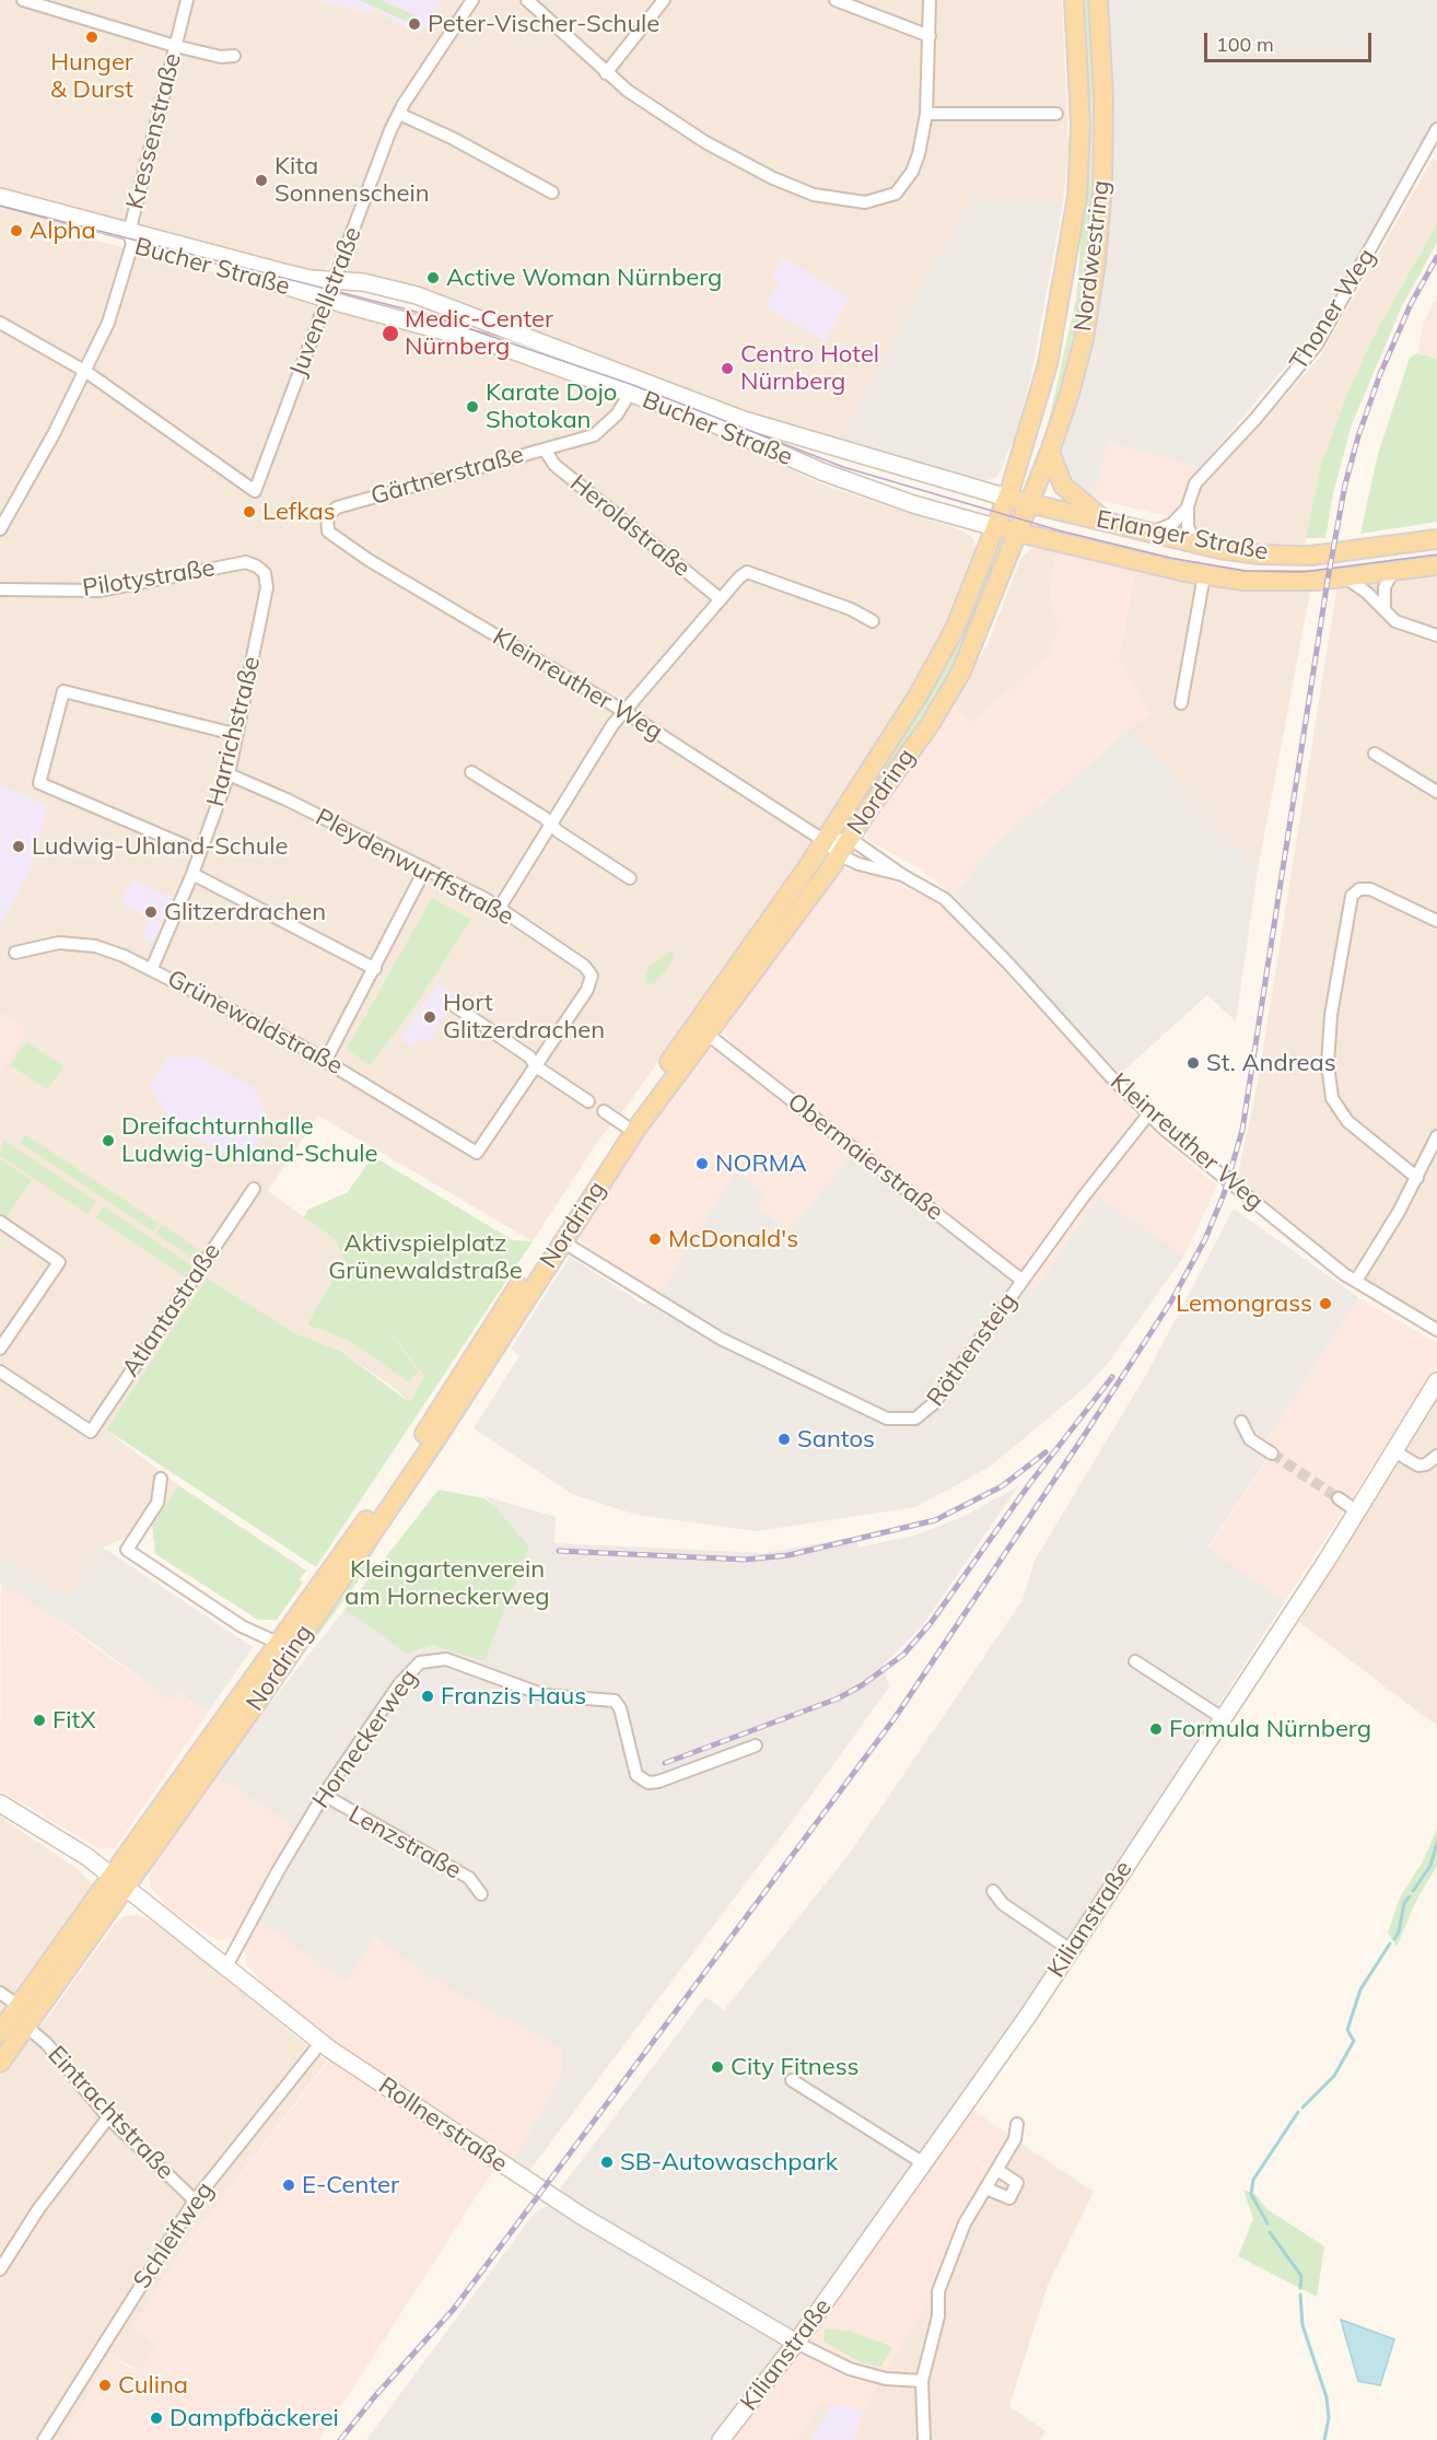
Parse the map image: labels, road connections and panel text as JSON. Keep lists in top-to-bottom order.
{
  "streets": {
    "main road": [
      "Nordwestring",
      "Bucher Straße",
      "Erlanger Straße",
      "Nordring",
      "Kilianstraße",
      "Rollnerstraße"
    ],
    "street": [
      "Kressenstraße",
      "Juvenellstraße",
      "Thoner Weg",
      "Gärtnerstraße",
      "Heroldstraße",
      "Pilotystraße",
      "Kleinreuther Weg",
      "Harrichstraße",
      "Pleydenwurffstraße",
      "Grünewaldstraße",
      "Obermaierstraße",
      "Atlantastraße",
      "Röthensteig",
      "Horneckerweg",
      "Lenzstraße",
      "Eintrachtstraße",
      "Schleifweg"
    ]
  },
  "crossings": [
    ["Kressenstraße", "Bucher Straße"],
    ["Kressenstraße", "Juvenellstraße"],
    ["Nordwestring", "Bucher Straße"],
    ["Nordwestring", "Erlanger Straße"],
    ["Nordwestring", "Nordring"],
    ["Bucher Straße", "Juvenellstraße"],
    ["Bucher Straße", "Gärtnerstraße"],
    ["Bucher Straße", "Erlanger Straße"],
    ["Bucher Straße", "Nordring"],
    ["Thoner Weg", "Erlanger Straße"],
    ["Gärtnerstraße", "Heroldstraße"],
    ["Gärtnerstraße", "Kleinreuther Weg"],
    ["Erlanger Straße", "Nordring"],
    ["Pilotystraße", "Harrichstraße"],
    ["Kleinreuther Weg", "Nordring"],
    ["Kleinreuther Weg", "Röthensteig"],
    ["Harrichstraße", "Pleydenwurffstraße"],
    ["Harrichstraße", "Grünewaldstraße"],
    ["Nordring", "Obermaierstraße"],
    ["Nordring", "Röthensteig"],
    ["Nordring", "Eintrachtstraße"],
    ["Nordring", "Rollnerstraße"],
    ["Pleydenwurffstraße", "Grünewaldstraße"],
    ["Obermaierstraße", "Röthensteig"],
    ["Horneckerweg", "Lenzstraße"],
    ["Horneckerweg", "Rollnerstraße"],
    ["Kilianstraße", "Rollnerstraße"],
    ["Eintrachtstraße", "Schleifweg"],
    ["Rollnerstraße", "Schleifweg"]
  ],
  "parks": ["Aktivspielplatz Grünewaldstraße", "Kleingartenverein am Horneckerweg"],
  "places": [
    "Peter-Vischer-Schule",
    "Hunger & Durst",
    "Kita Sonnenschein",
    "Alpha",
    "Active Woman Nürnberg",
    "Medic-Center Nürnberg",
    "Centro Hotel Nürnberg",
    "Karate Dojo Shotokan",
    "Lefkas",
    "Ludwig-Uhland-Schule",
    "Glitzerdrachen",
    "Hort Glitzerdrachen",
    "St. Andreas",
    "Dreifachturnhalle Ludwig-Uhland-Schule",
    "NORMA",
    "McDonald's",
    "Lemongrass",
    "Santos",
    "Franzis Haus",
    "FitX",
    "Formula Nürnberg",
    "City Fitness",
    "SB-Autowaschpark",
    "E-Center",
    "Culina",
    "Dampfbäckerei"
  ],
  "scale_bar": "100 m"
}
